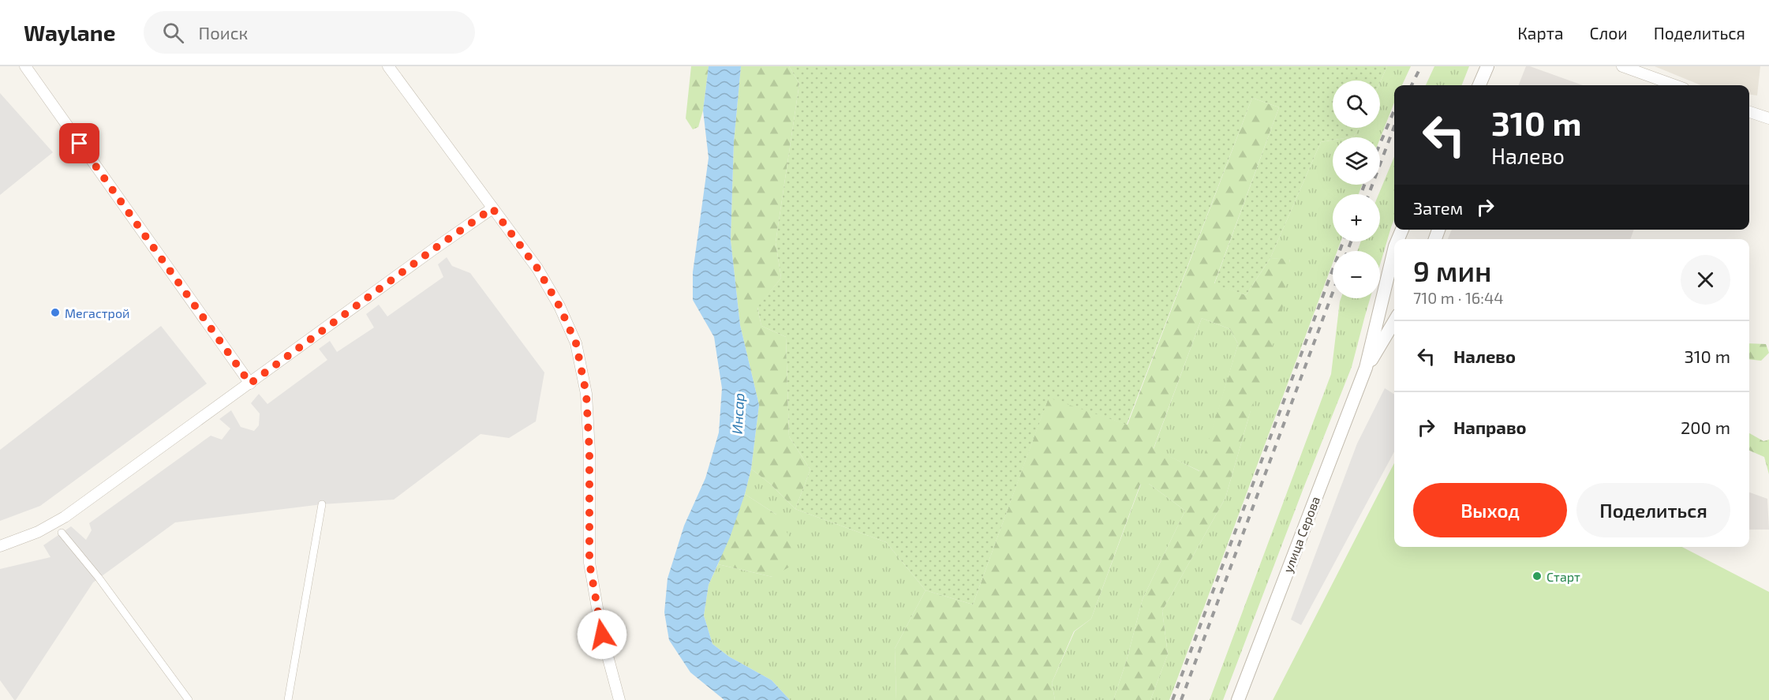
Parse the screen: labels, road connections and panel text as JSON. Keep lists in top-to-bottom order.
{
  "streets": {
    "street": ["улица Серова"]
  },
  "water": ["Инсар"],
  "places": ["Мегастрой", "Старт"],
  "page": {
    "header": "Waylane",
    "search": "Поиск",
    "nav": ["Карта", "Слои", "Поделиться"],
    "map_buttons": ["+", "−"],
    "turn": ["310 m", "Налево"],
    "then": "Затем",
    "heading": ["9 мин", "710 m · 16:44"],
    "list": [
      {
        "name": "Налево",
        "value": "310 m"
      },
      {
        "name": "Направо",
        "value": "200 m"
      }
    ],
    "buttons": ["Выход", "Поделиться"]
  }
}
